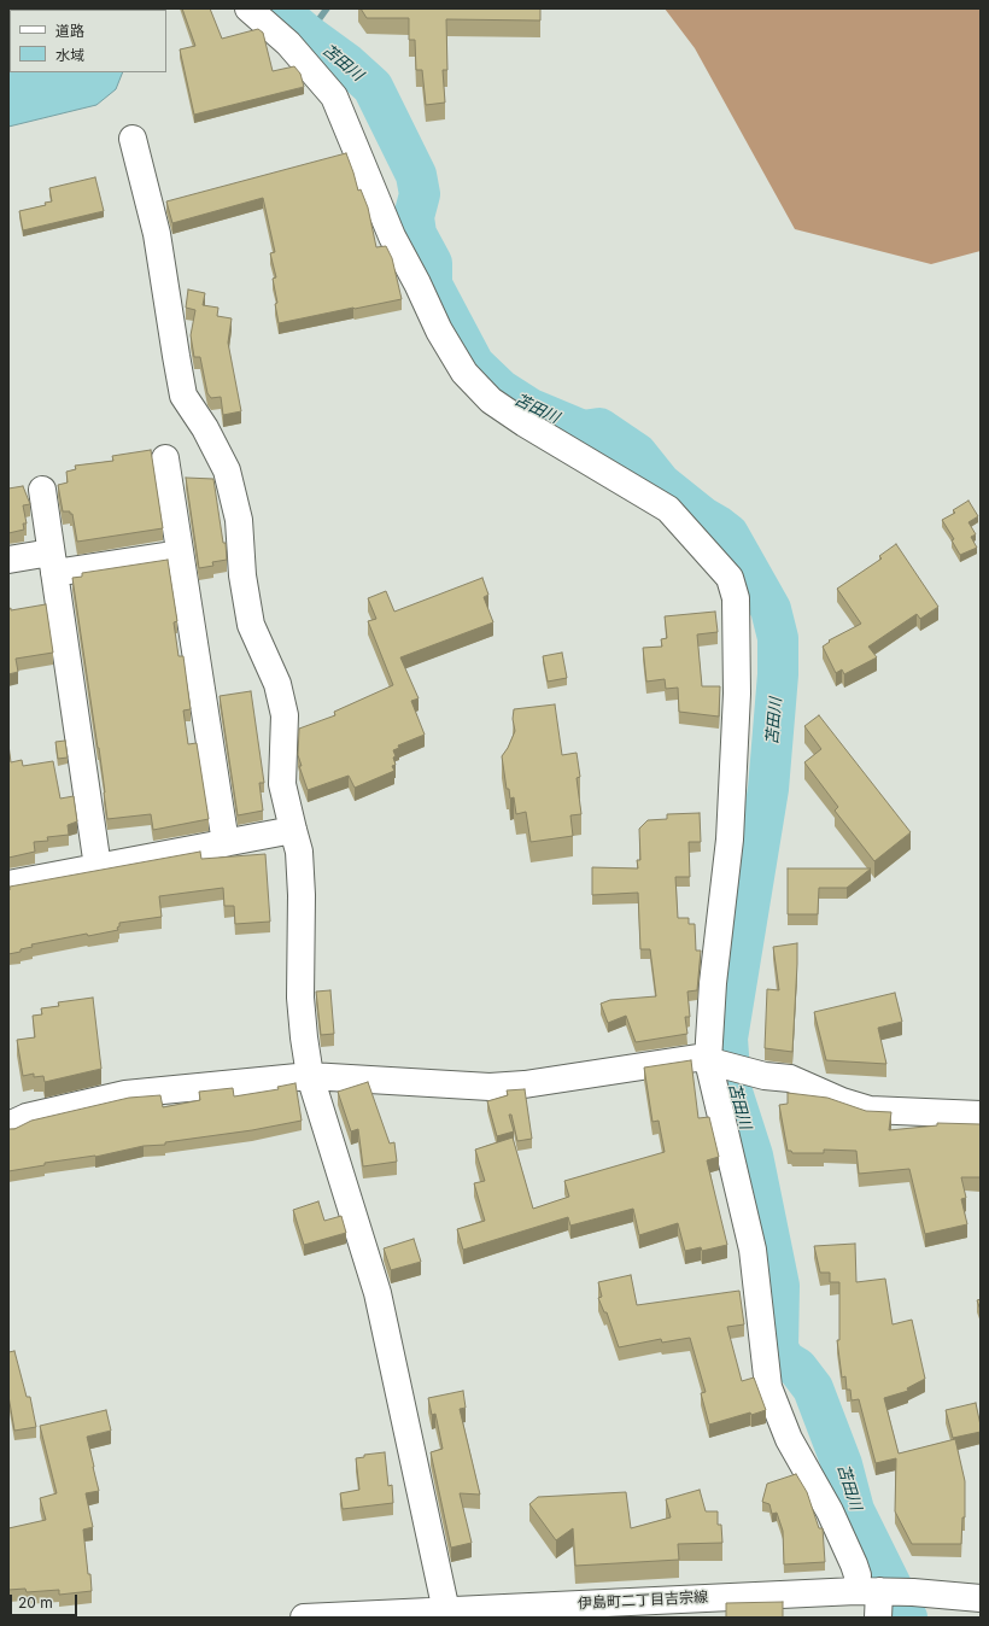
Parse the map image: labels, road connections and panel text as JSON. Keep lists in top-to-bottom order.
{
  "streets": {
    "street": ["伊島町二丁目吉宗線"]
  },
  "water": ["苫田川"],
  "legend": ["道路", "水域"],
  "scale_bar": "20 m"
}
